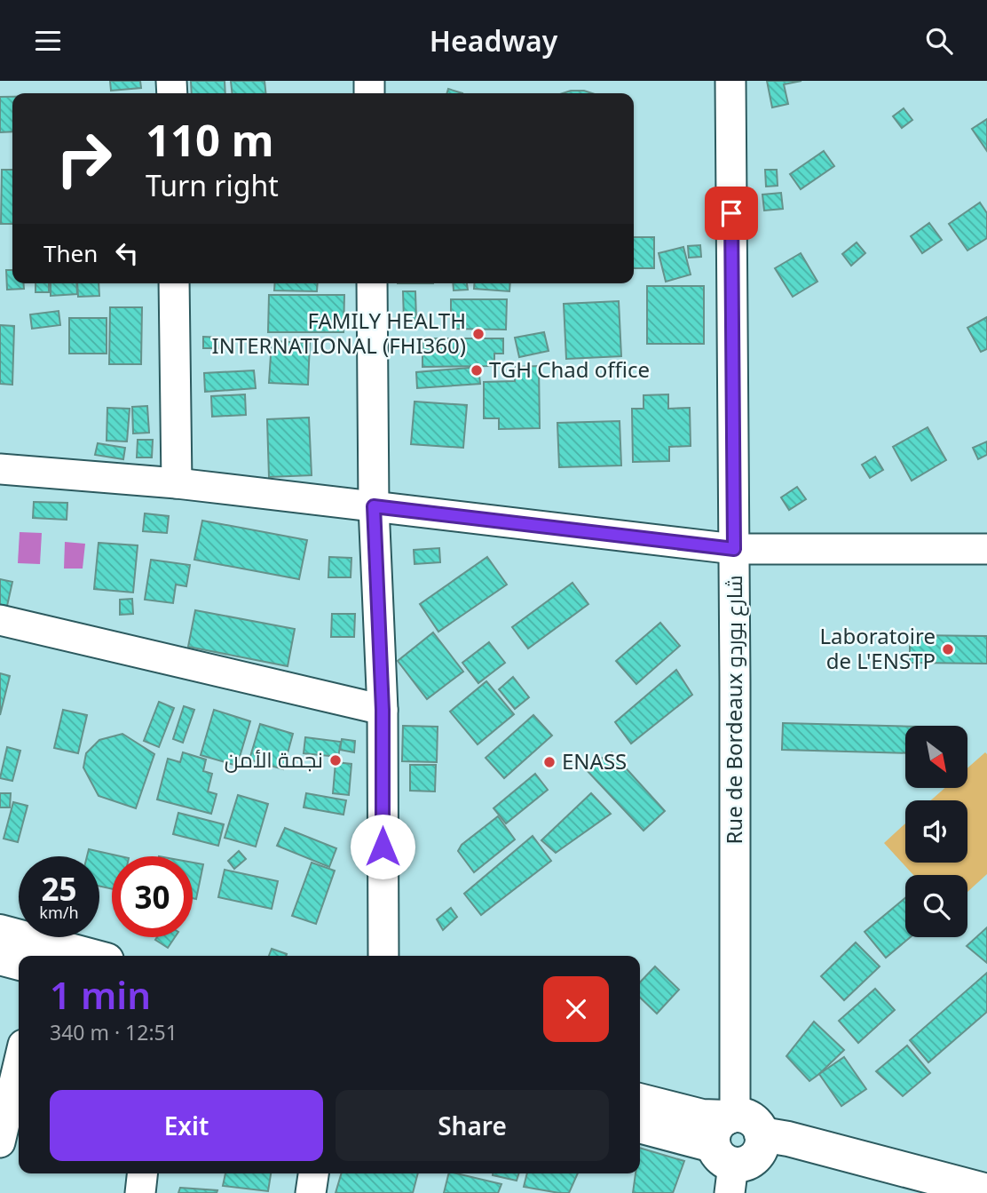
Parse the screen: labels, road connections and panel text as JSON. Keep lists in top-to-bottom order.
{
  "streets": {
    "street": ["Rue de Bordeaux شارع بوردو"]
  },
  "places": [
    "FAMILY HEALTH INTERNATIONAL (FHI360)",
    "TGH Chad office",
    "Laboratoire de L'ENSTP",
    "نجمة الأمن",
    "ENASS"
  ],
  "north": "bottom right",
  "page": {
    "header": "Headway",
    "turn": ["110 m", "Turn right"],
    "then": "Then",
    "speed": "25 km/h",
    "limit": "30",
    "heading": ["1 min", "340 m · 12:51"],
    "buttons": ["Exit", "Share"]
  }
}
